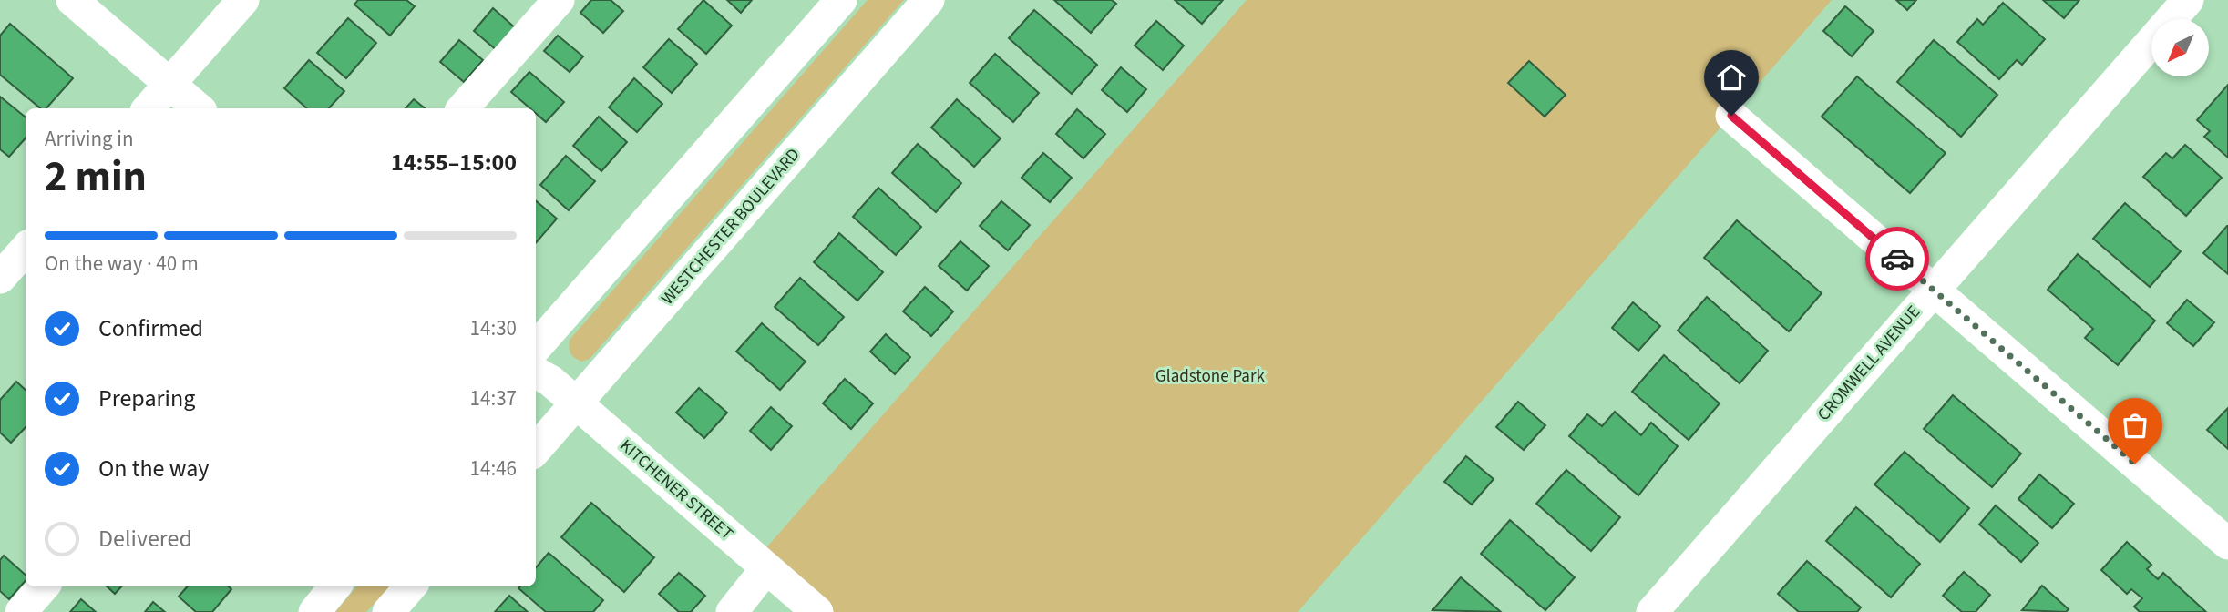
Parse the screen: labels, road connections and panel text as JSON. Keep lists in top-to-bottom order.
{
  "streets": {
    "street": ["WESTCHESTER BOULEVARD", "CROMWELL AVENUE", "KITCHENER STREET"]
  },
  "crossings": [
    ["WESTCHESTER BOULEVARD", "KITCHENER STREET"]
  ],
  "parks": ["Gladstone Park"],
  "north": "bottom left",
  "page": {
    "heading": ["2 min", "Arriving in", "14:55–15:00"],
    "bar": "On the way · 40 m",
    "list": [
      ["Confirmed", "14:30"],
      ["Preparing", "14:37"],
      ["On the way", "14:46"],
      "Delivered"
    ]
  }
}
